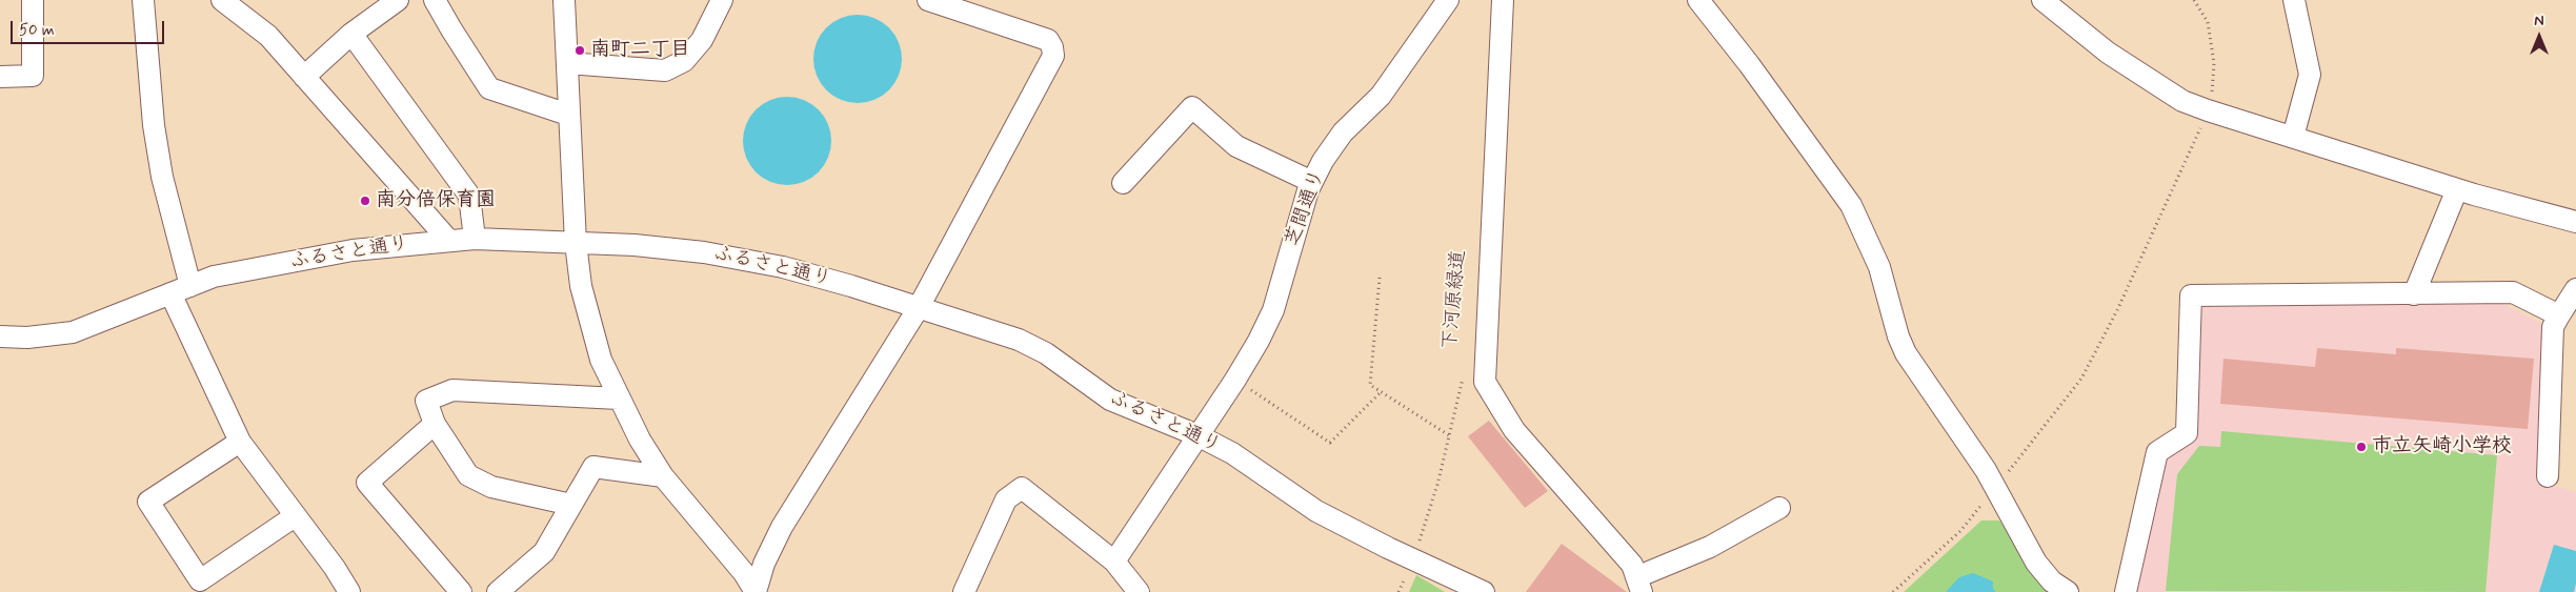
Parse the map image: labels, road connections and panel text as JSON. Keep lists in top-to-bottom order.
{
  "streets": {
    "street": ["芝間通り", "ふるさと通り"],
    "path": ["下河原緑道"]
  },
  "crossings": [
    ["芝間通り", "ふるさと通り"],
    ["ふるさと通り", "下河原緑道"]
  ],
  "places": ["南町二丁目", "南分倍保育園", "市立矢崎小学校"],
  "scale_bar": "50 m",
  "north": "top"
}
